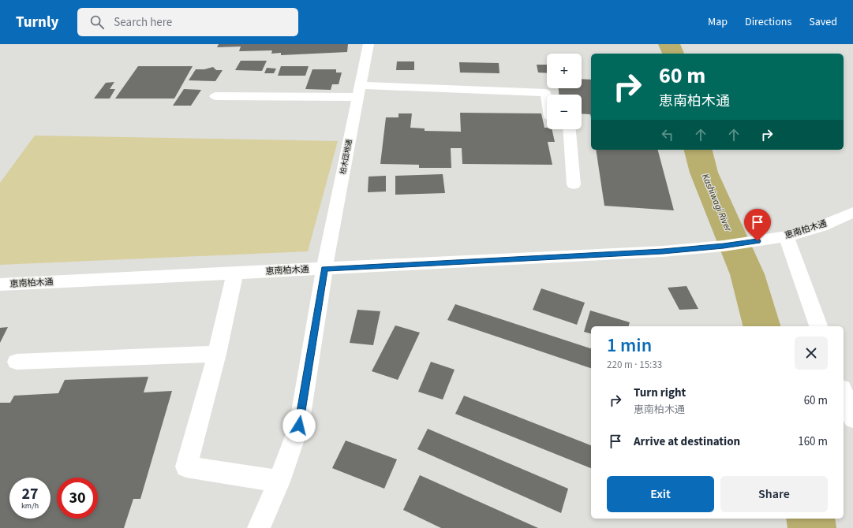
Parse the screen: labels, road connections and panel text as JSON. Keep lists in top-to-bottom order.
{
  "streets": {
    "street": ["柏木団地通", "恵南柏木通"]
  },
  "crossings": [
    ["柏木団地通", "恵南柏木通"]
  ],
  "water": ["Kashiwagi River"],
  "page": {
    "header": "Turnly",
    "search": "Search here",
    "nav": ["Map", "Directions", "Saved"],
    "map_buttons": ["+", "−"],
    "turn": ["60 m", "恵南柏木通"],
    "heading": ["1 min", "220 m · 15:33"],
    "list": [
      {
        "name": "Turn right",
        "note": "恵南柏木通",
        "value": "60 m"
      },
      {
        "name": "Arrive at destination",
        "value": "160 m"
      }
    ],
    "buttons": ["Exit", "Share"],
    "speed": "27 km/h",
    "limit": "30"
  }
}
